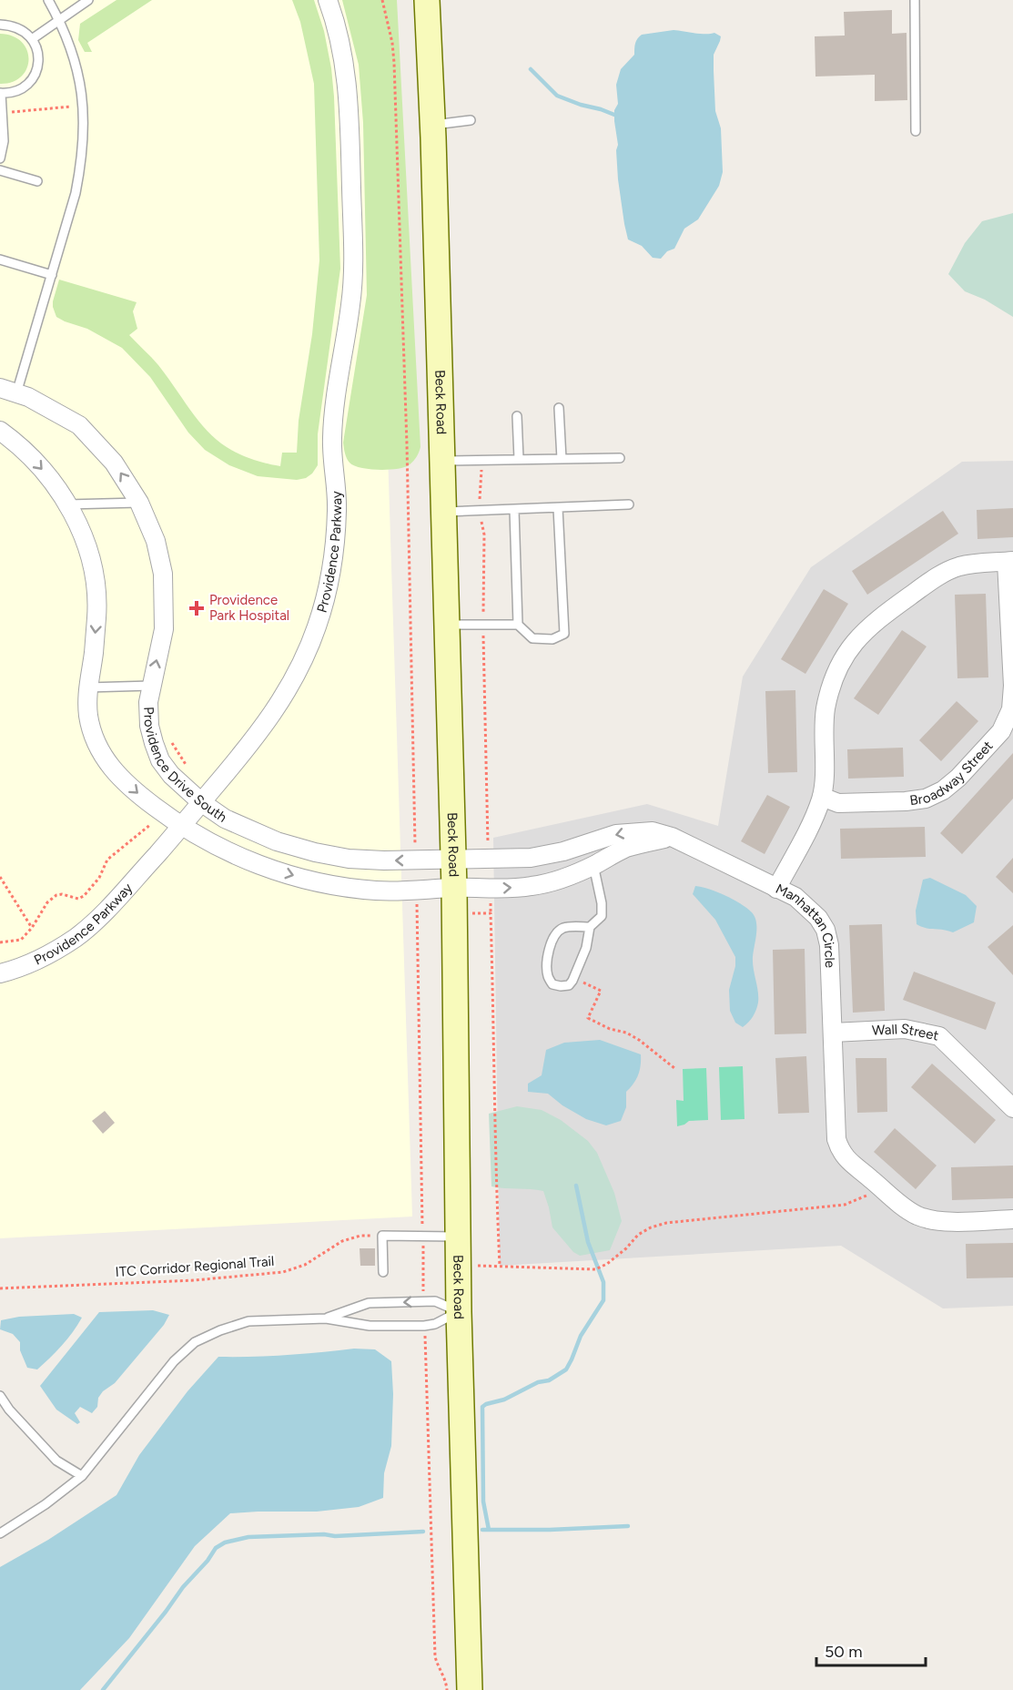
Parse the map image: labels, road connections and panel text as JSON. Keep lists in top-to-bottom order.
{
  "streets": {
    "main road": ["Beck Road"],
    "street": [
      "Providence Parkway",
      "Providence Drive South",
      "Broadway Street",
      "Manhattan Circle",
      "Wall Street"
    ],
    "path": ["ITC Corridor Regional Trail"]
  },
  "crossings": [
    ["Beck Road", "Providence Drive South"],
    ["Providence Parkway", "Providence Drive South"],
    ["Providence Drive South", "Manhattan Circle"],
    ["Broadway Street", "Manhattan Circle"],
    ["Manhattan Circle", "Wall Street"]
  ],
  "places": {
    "health": ["Providence Park Hospital"]
  },
  "scale_bar": "50 m"
}
